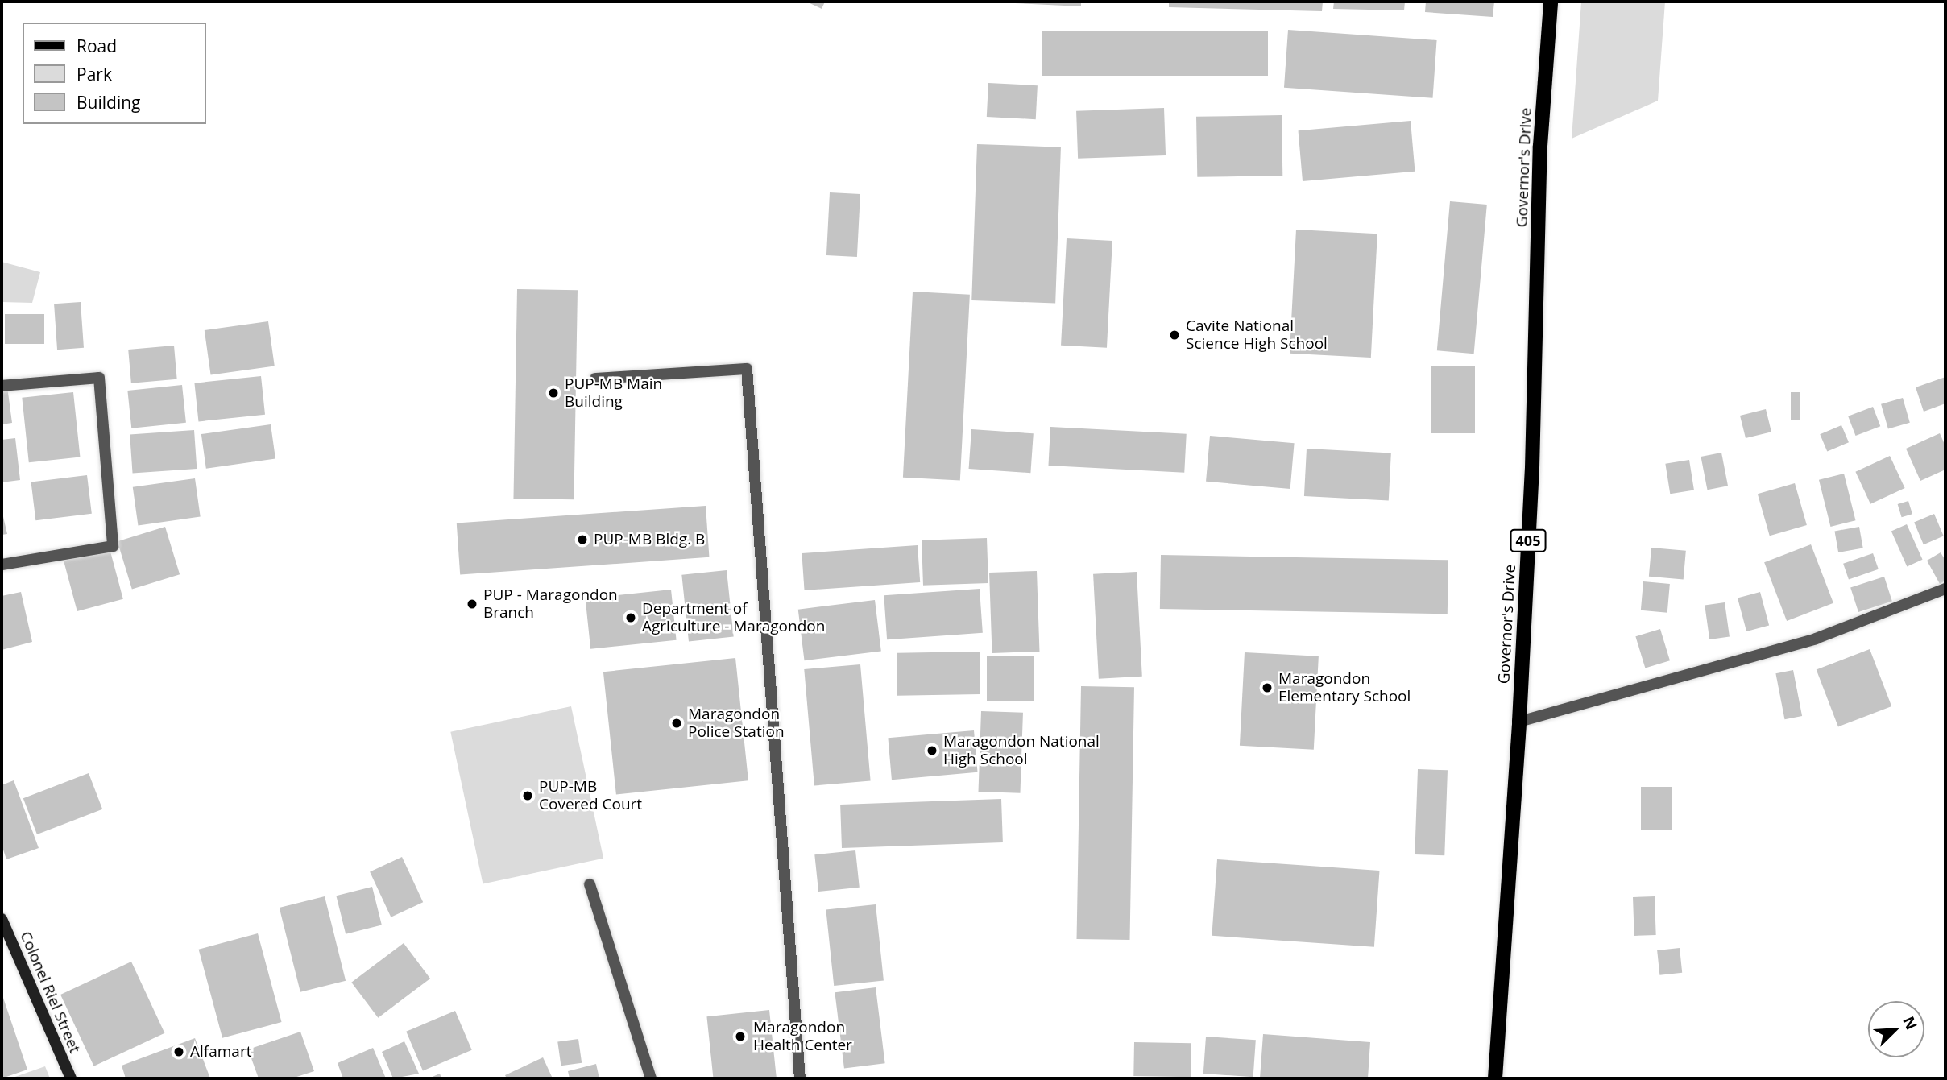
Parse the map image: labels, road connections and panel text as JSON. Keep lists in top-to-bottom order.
{
  "streets": {
    "main road": ["Governor's Drive", "405"],
    "street": ["Colonel Riel Street"]
  },
  "places": [
    "Cavite National Science High School",
    "PUP-MB Main Building",
    "PUP-MB Bldg. B",
    "PUP - Maragondon Branch",
    "Department of Agriculture - Maragondon",
    "Maragondon Elementary School",
    "Maragondon Police Station",
    "Maragondon National High School",
    "PUP-MB Covered Court",
    "Maragondon Health Center",
    "Alfamart"
  ],
  "legend": ["Road", "Park", "Building"],
  "north": "top right"
}
